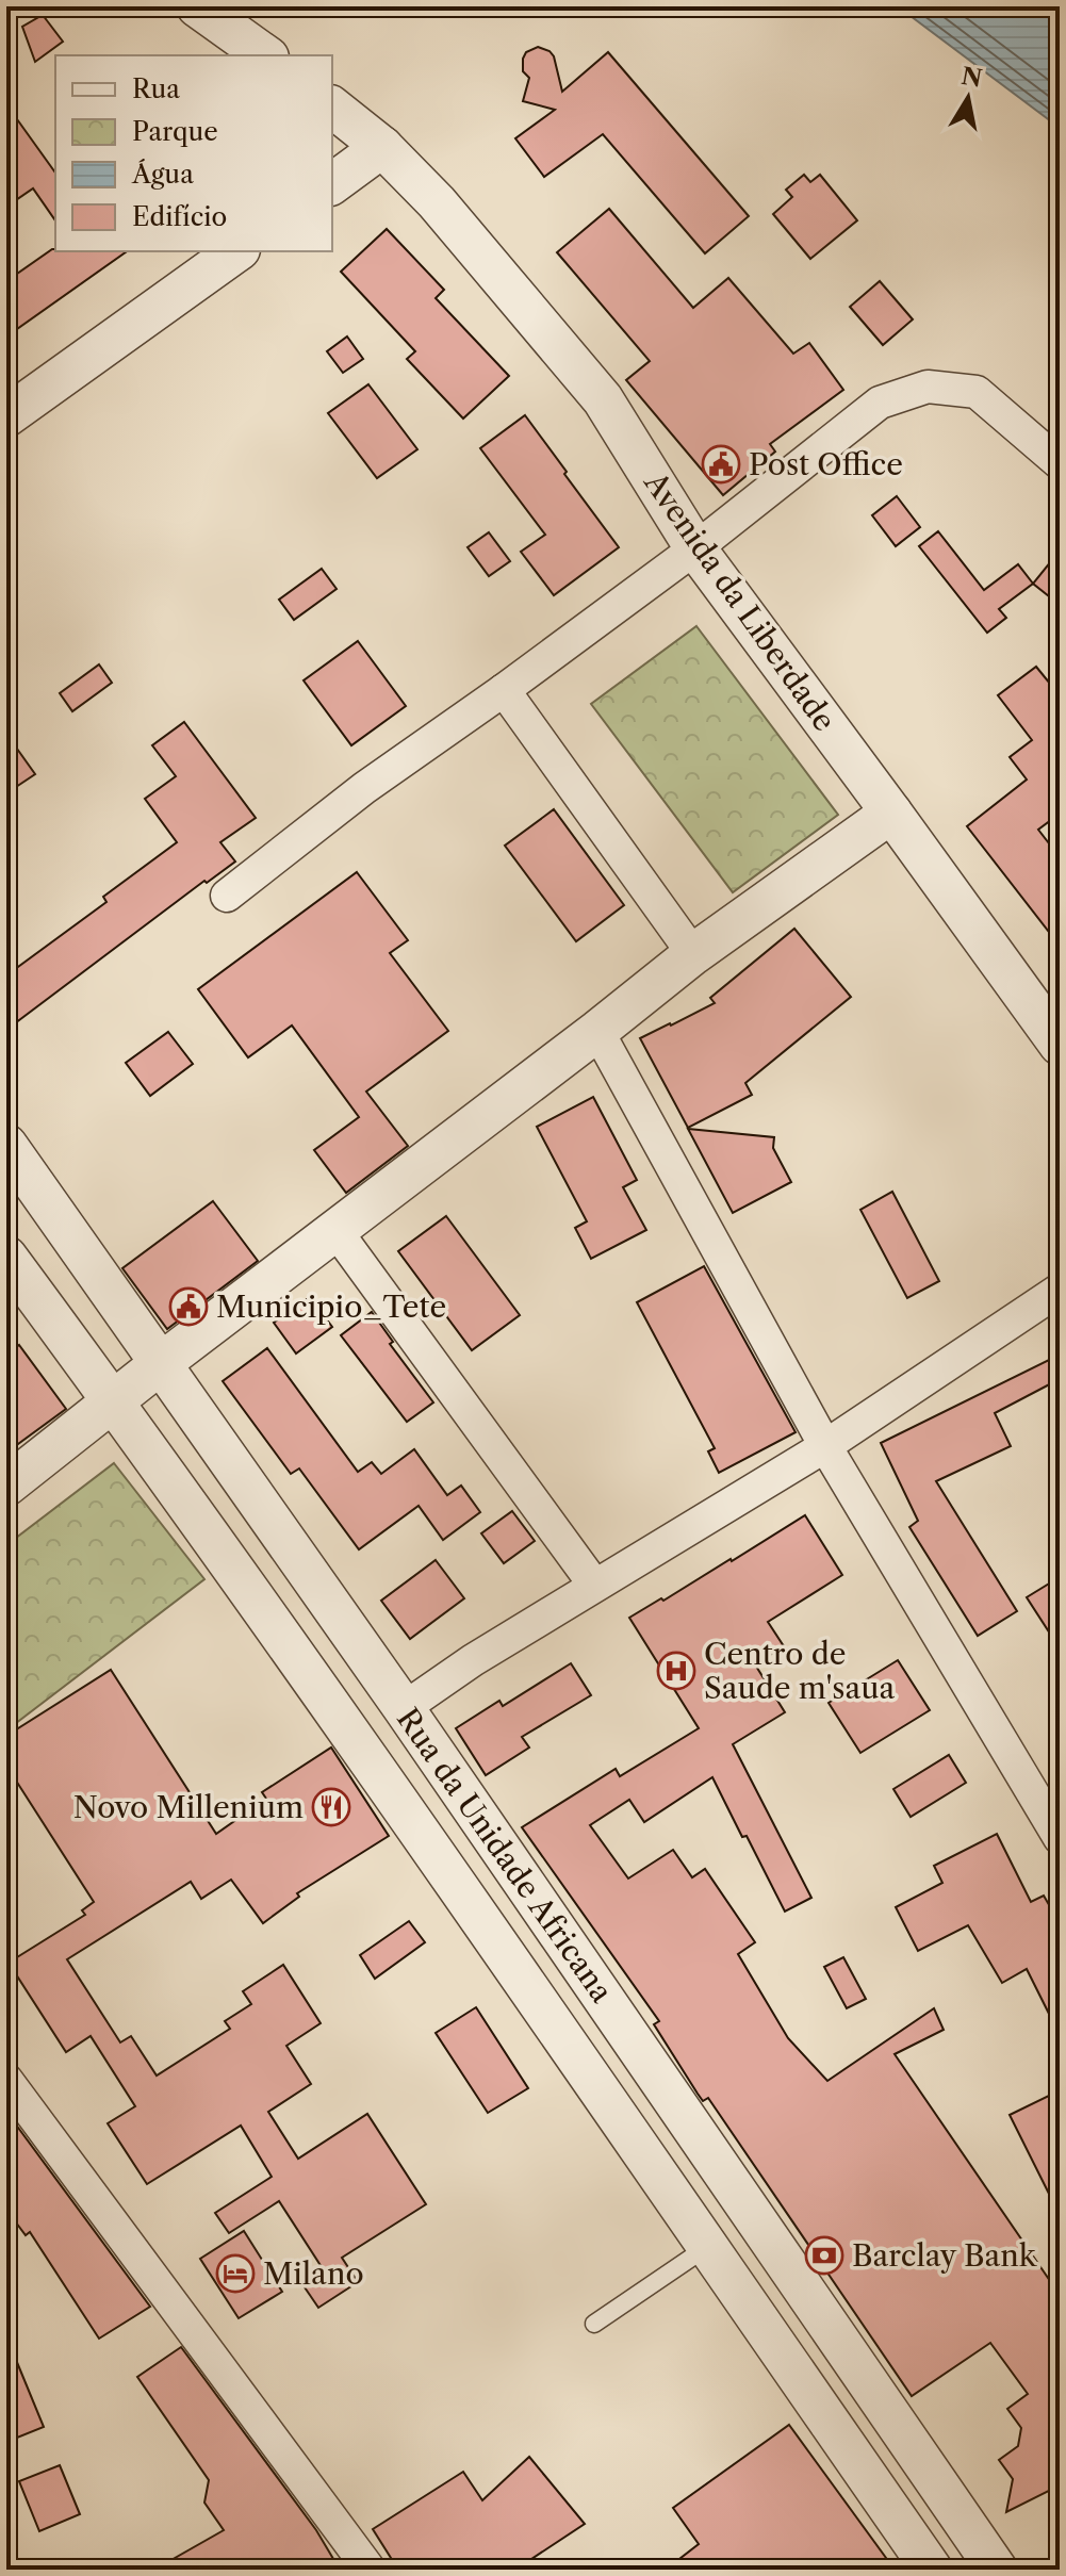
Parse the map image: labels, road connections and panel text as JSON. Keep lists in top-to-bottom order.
{
  "streets": {
    "street": ["Avenida da Liberdade", "Rua da Unidade Africana"]
  },
  "places": {
    "public building": ["Post Office", "Municipio_Tete"],
    "hospital": ["Centro de Saude m'saua"],
    "restaurant": ["Novo Millenium"],
    "bank": ["Barclay Bank"],
    "hotel": ["Milano"]
  },
  "legend": [
    "Rua",
    "Parque",
    "Água",
    "Edifício"
  ],
  "north": "top"
}
